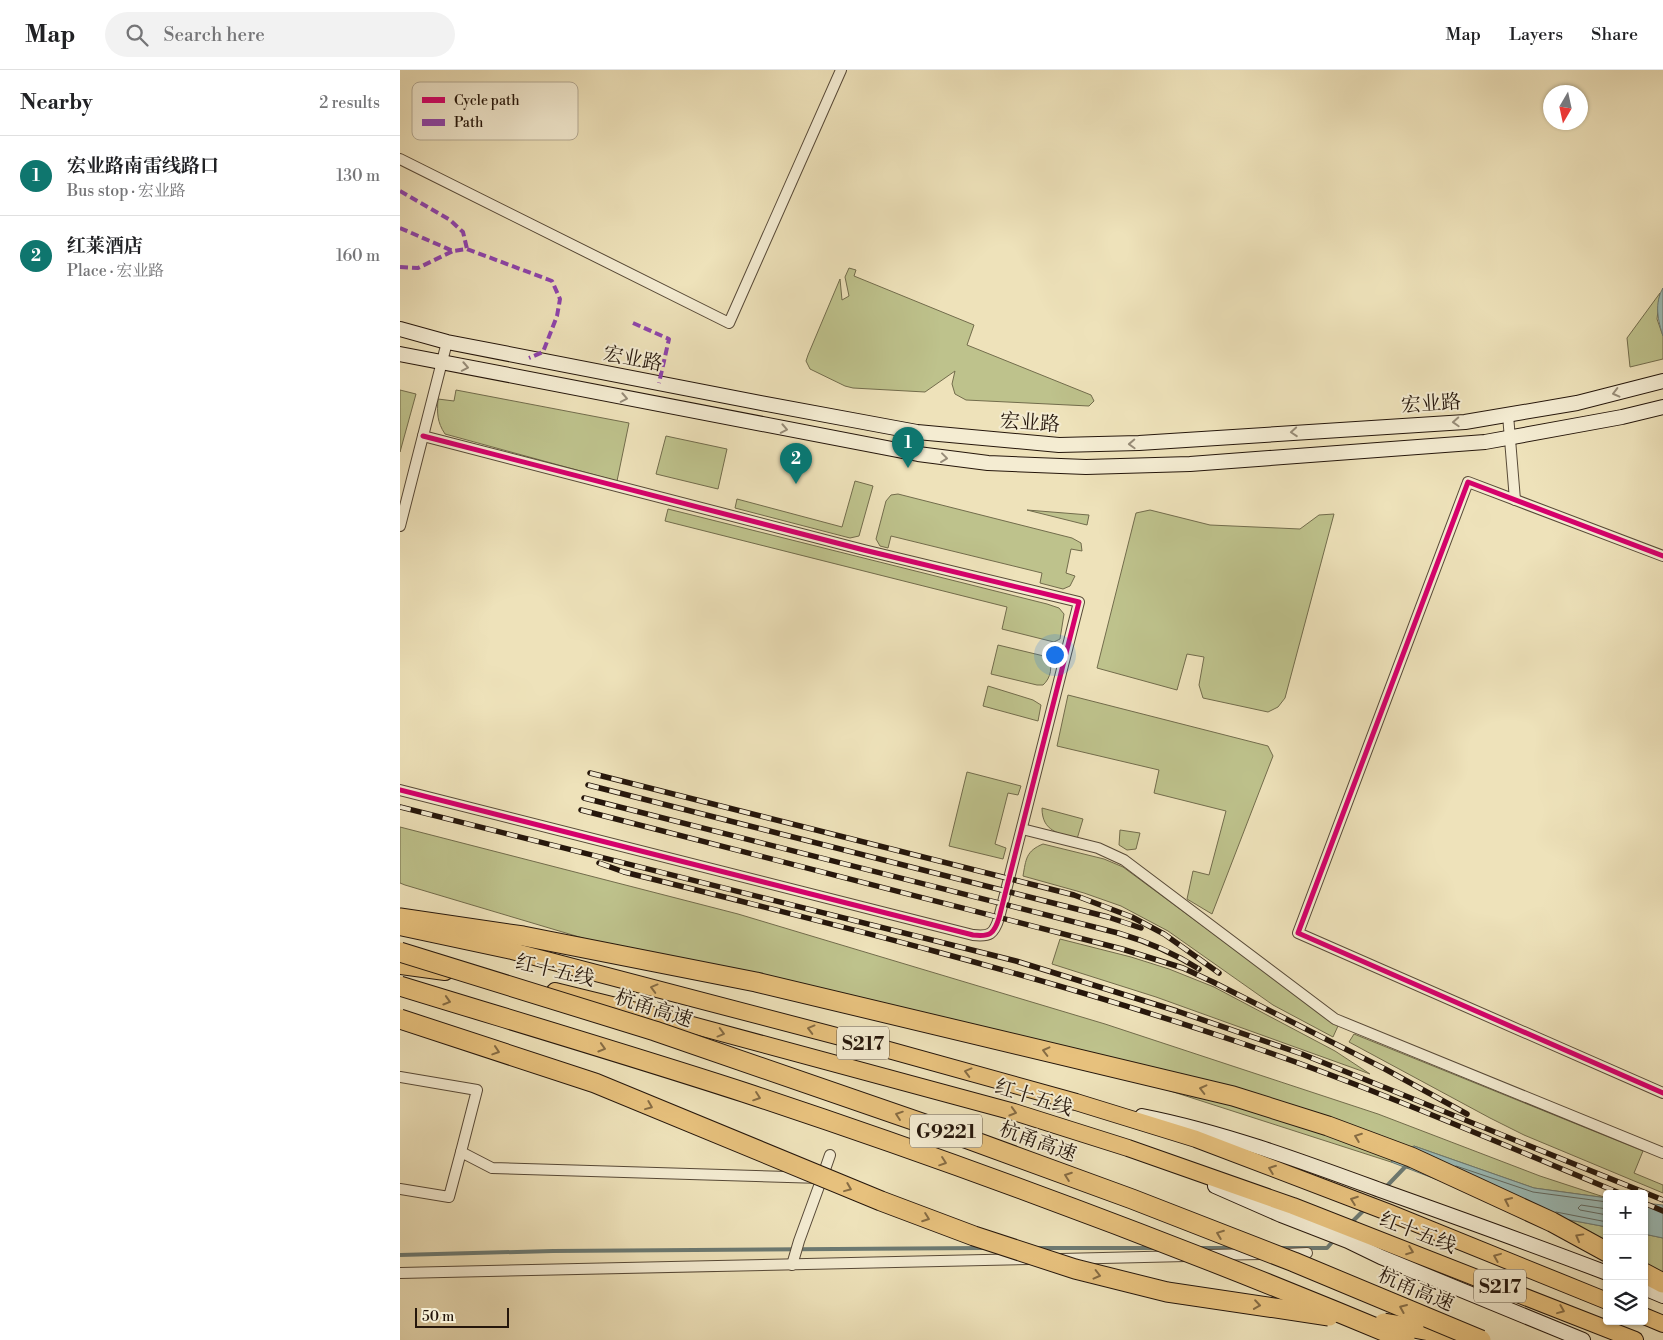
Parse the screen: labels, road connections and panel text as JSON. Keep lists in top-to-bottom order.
{
  "streets": {
    "highway": ["杭甬高速", "G9221"],
    "main road": ["红十五线", "S217"],
    "street": ["宏业路"]
  },
  "legend": ["Cycle path", "Path"],
  "scale_bar": "50 m",
  "north": "bottom",
  "page": {
    "header": "Map",
    "search": "Search here",
    "nav": ["Map", "Layers", "Share"],
    "heading": ["Nearby", "2 results"],
    "list": [
      {
        "mark": "1",
        "name": "宏业路南雷线路口",
        "note": "Bus stop · 宏业路",
        "value": "130 m"
      },
      {
        "mark": "2",
        "name": "红莱酒店",
        "note": "Place · 宏业路",
        "value": "160 m"
      }
    ],
    "pins": ["1", "2"],
    "map_buttons": ["+", "−"],
    "scale": "50 m"
  }
}
